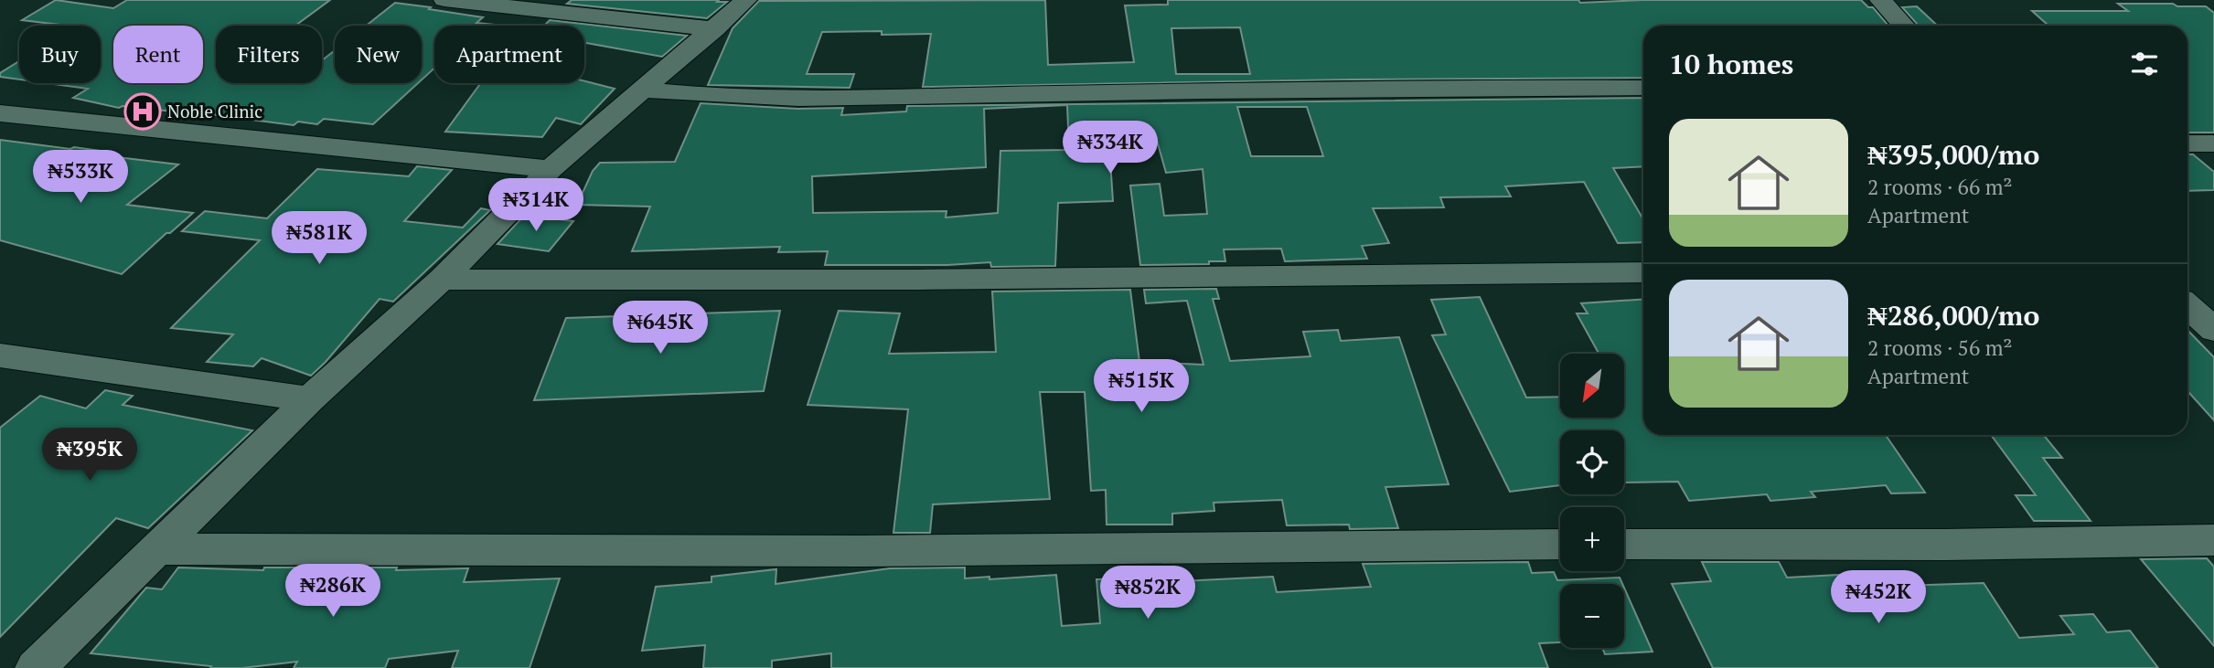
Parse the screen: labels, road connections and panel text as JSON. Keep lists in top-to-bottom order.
{
  "places": {
    "hospital": ["Noble Clinic"]
  },
  "north": "bottom left",
  "page": {
    "chip": [
      "Buy",
      "Rent",
      "Filters",
      "New",
      "Apartment"
    ],
    "heading": "10 homes",
    "list": [
      {
        "name": "₦395,000/mo",
        "note": "2 rooms · 66 m² · Apartment"
      },
      {
        "name": "₦286,000/mo",
        "note": "2 rooms · 56 m² · Apartment"
      }
    ],
    "price": [
      "₦334K",
      "₦533K",
      "₦314K",
      "₦581K",
      "₦645K",
      "₦515K",
      "₦395K",
      "₦286K",
      "₦852K",
      "₦452K"
    ],
    "map_buttons": ["+", "−"]
  }
}
